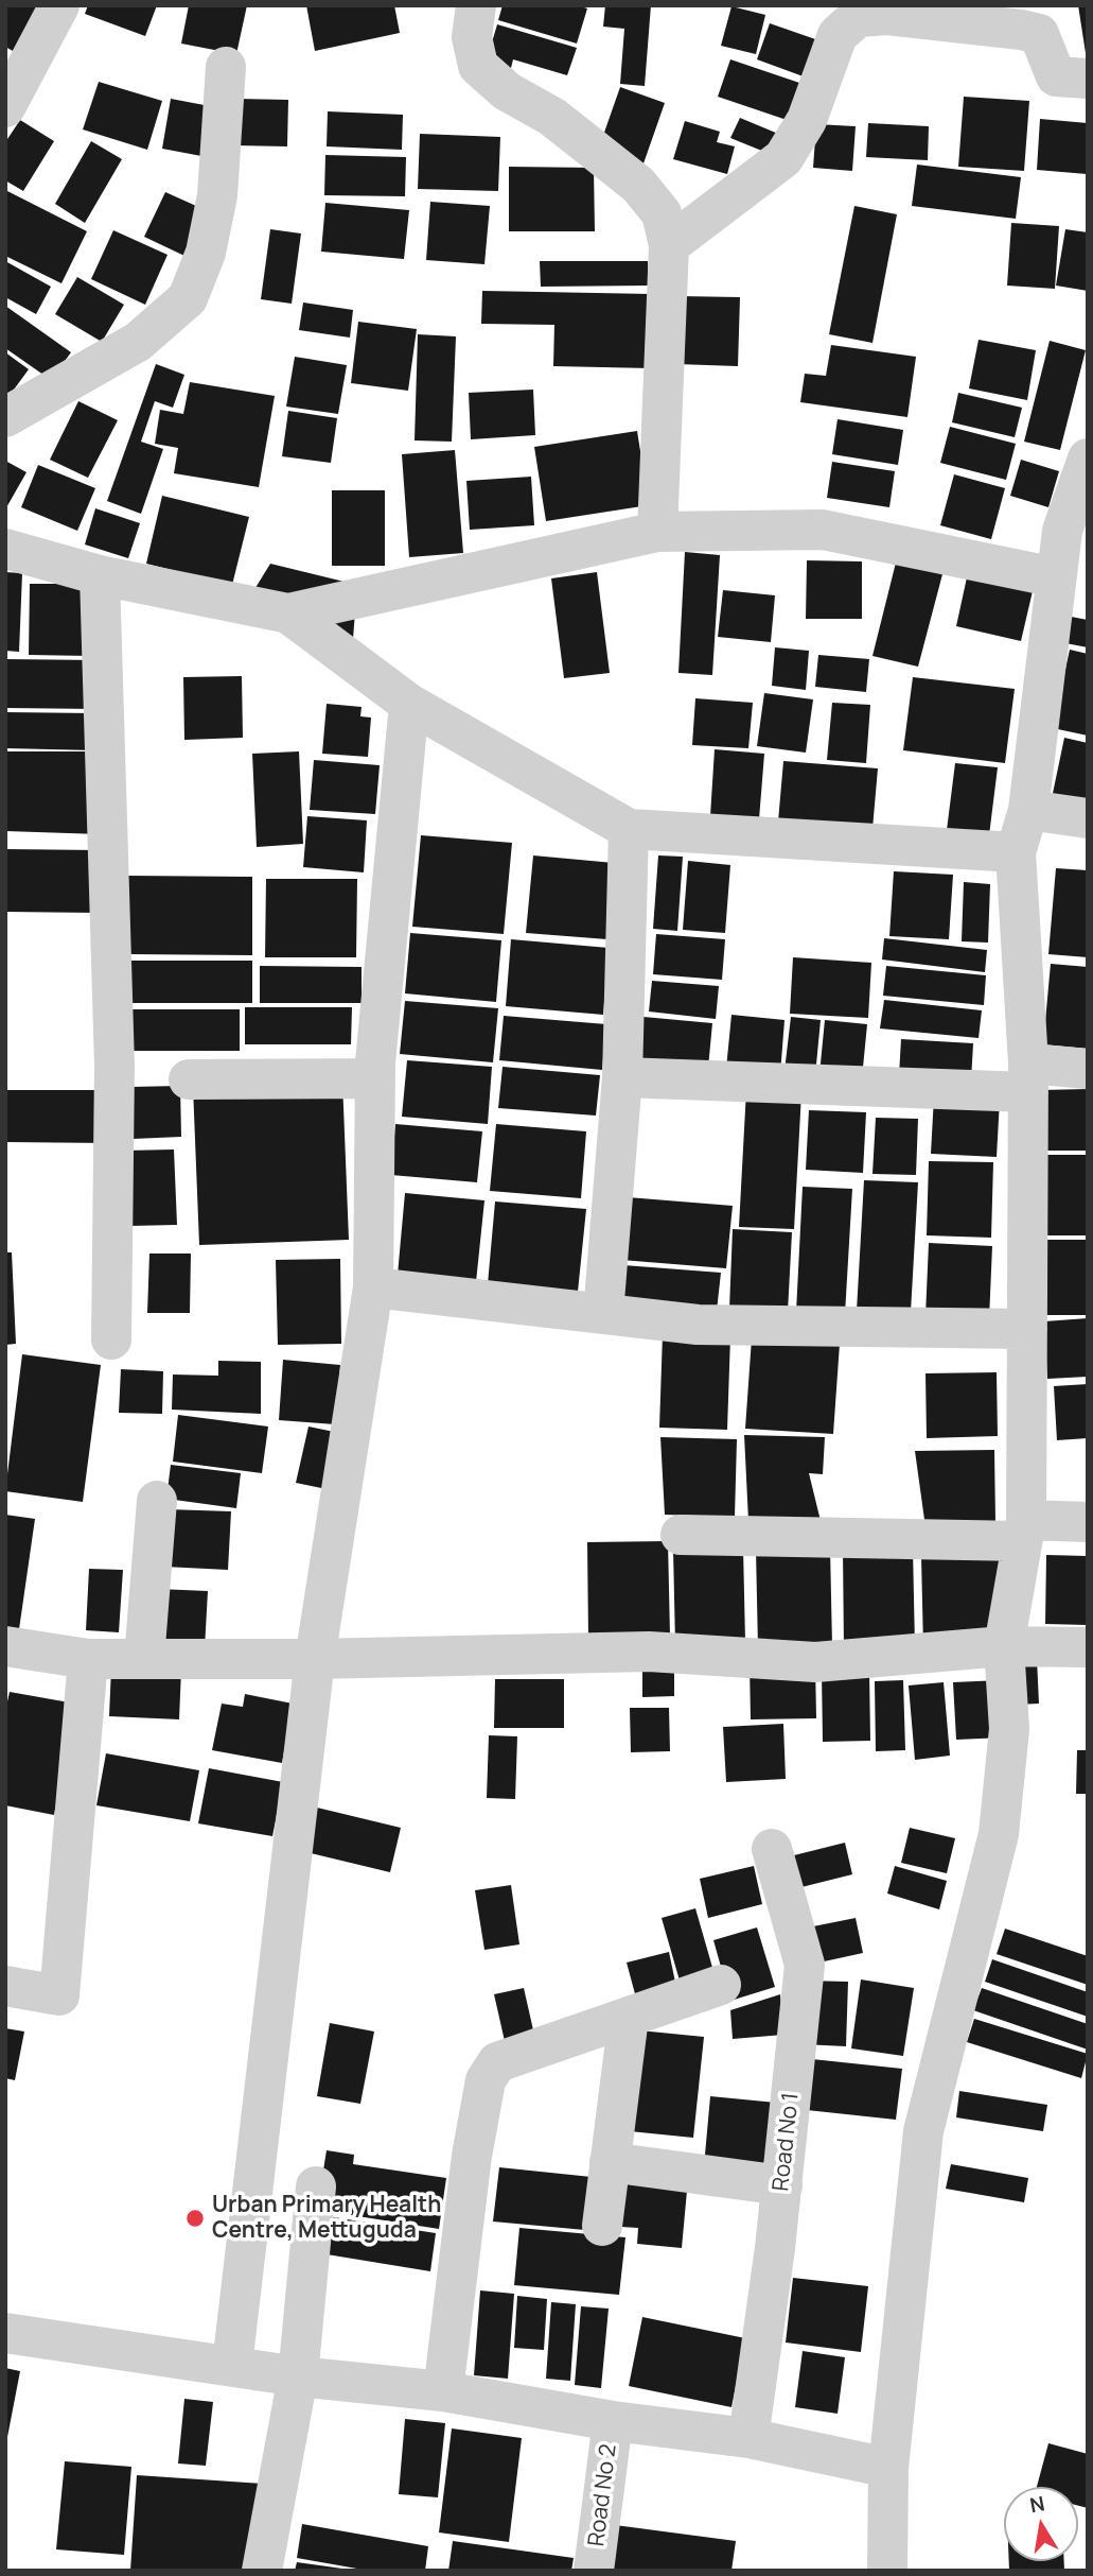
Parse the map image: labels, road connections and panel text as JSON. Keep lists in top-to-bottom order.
{
  "streets": {
    "street": ["Road No 1", "Road No 2"]
  },
  "places": ["Urban Primary Health Centre, Mettuguda"],
  "north": "top"
}
